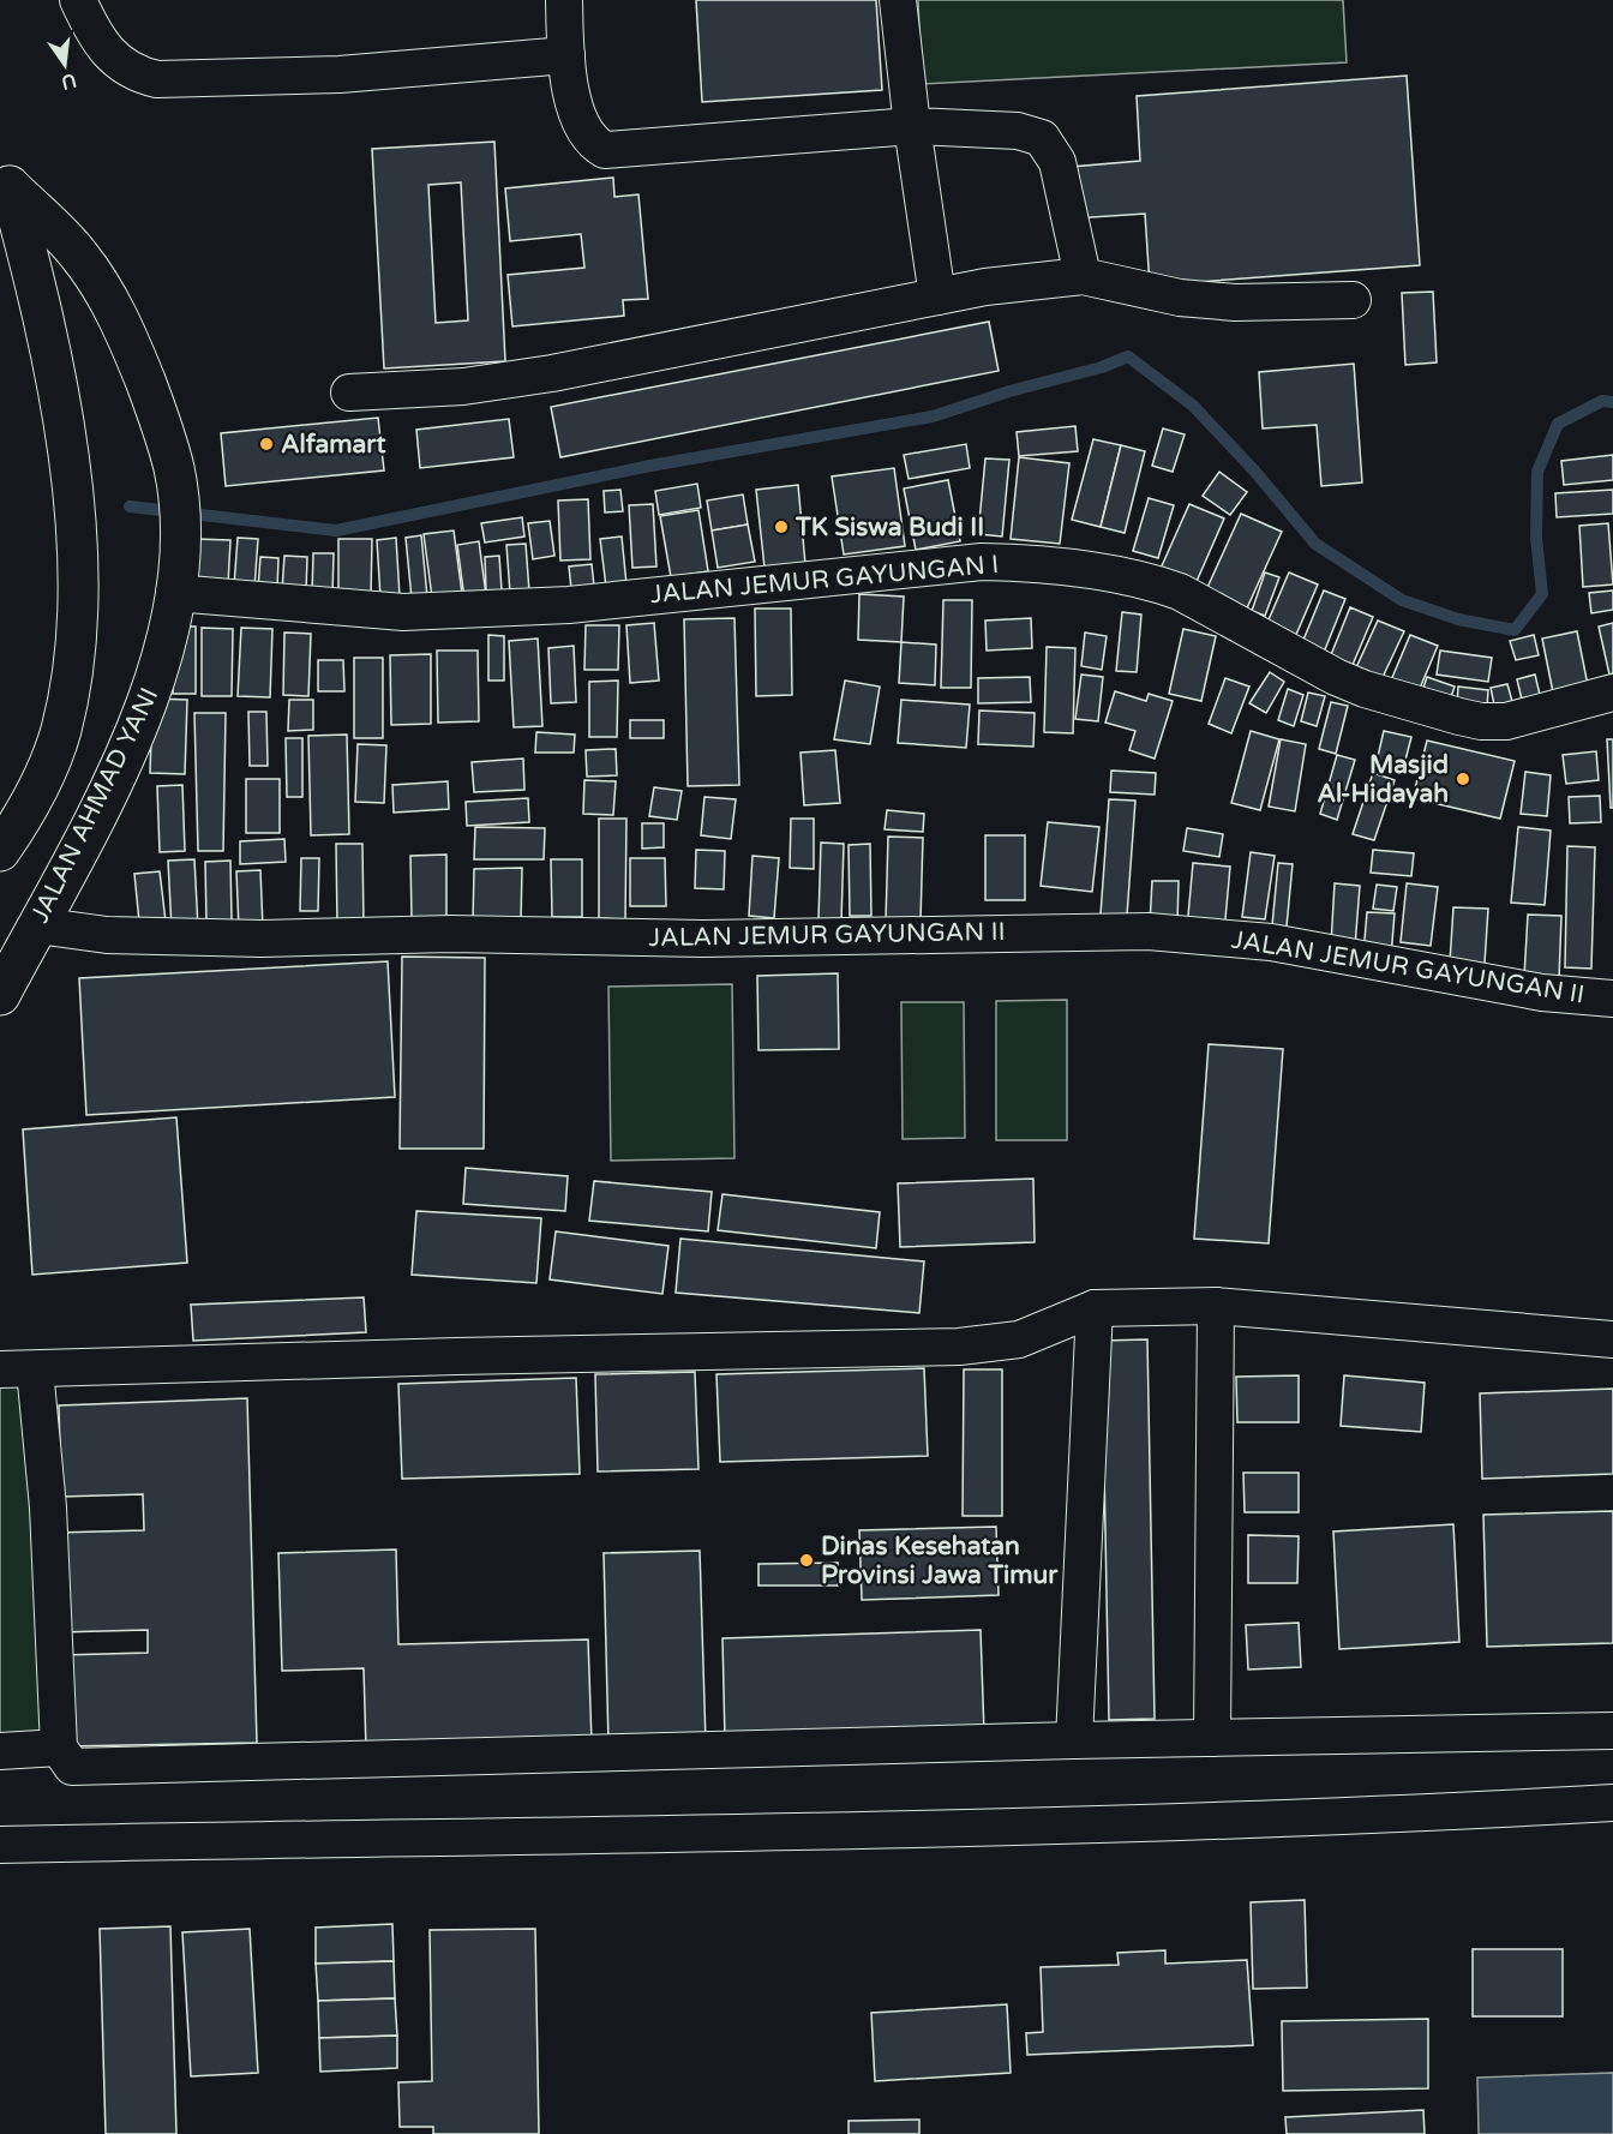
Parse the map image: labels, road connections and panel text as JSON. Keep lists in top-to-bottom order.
{
  "streets": {
    "highway": ["JALAN AHMAD YANI"],
    "street": ["JALAN JEMUR GAYUNGAN I", "JALAN JEMUR GAYUNGAN II"]
  },
  "crossings": [
    ["JALAN JEMUR GAYUNGAN I", "JALAN AHMAD YANI"],
    ["JALAN AHMAD YANI", "JALAN JEMUR GAYUNGAN II"]
  ],
  "places": [
    "Alfamart",
    "TK Siswa Budi II",
    "Masjid Al-Hidayah",
    "Dinas Kesehatan Provinsi Jawa Timur"
  ],
  "north": "bottom"
}
